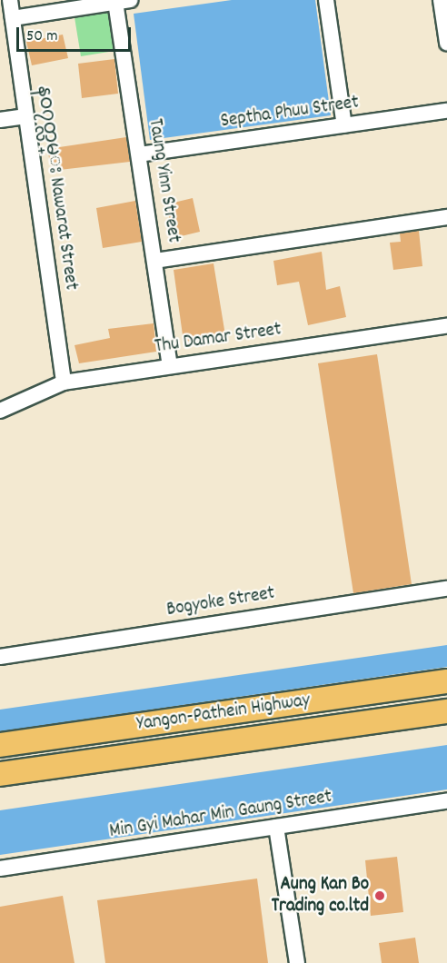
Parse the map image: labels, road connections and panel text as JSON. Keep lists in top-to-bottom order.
{
  "streets": {
    "main road": ["Yangon-Pathein Highway"],
    "street": [
      "Septha Phuu Street",
      "Taung Yinn Street",
      "နဝ၇တ္လမ္း Nawarat Street",
      "Thu Damar Street",
      "Bogyoke Street",
      "Min Gyi Mahar Min Gaung Street"
    ]
  },
  "crossings": [
    ["Septha Phuu Street", "Taung Yinn Street"],
    ["Taung Yinn Street", "Thu Damar Street"],
    ["နဝ၇တ္လမ္း Nawarat Street", "Thu Damar Street"]
  ],
  "places": ["Aung Kan Bo Trading co.ltd"],
  "scale_bar": "50 m"
}
